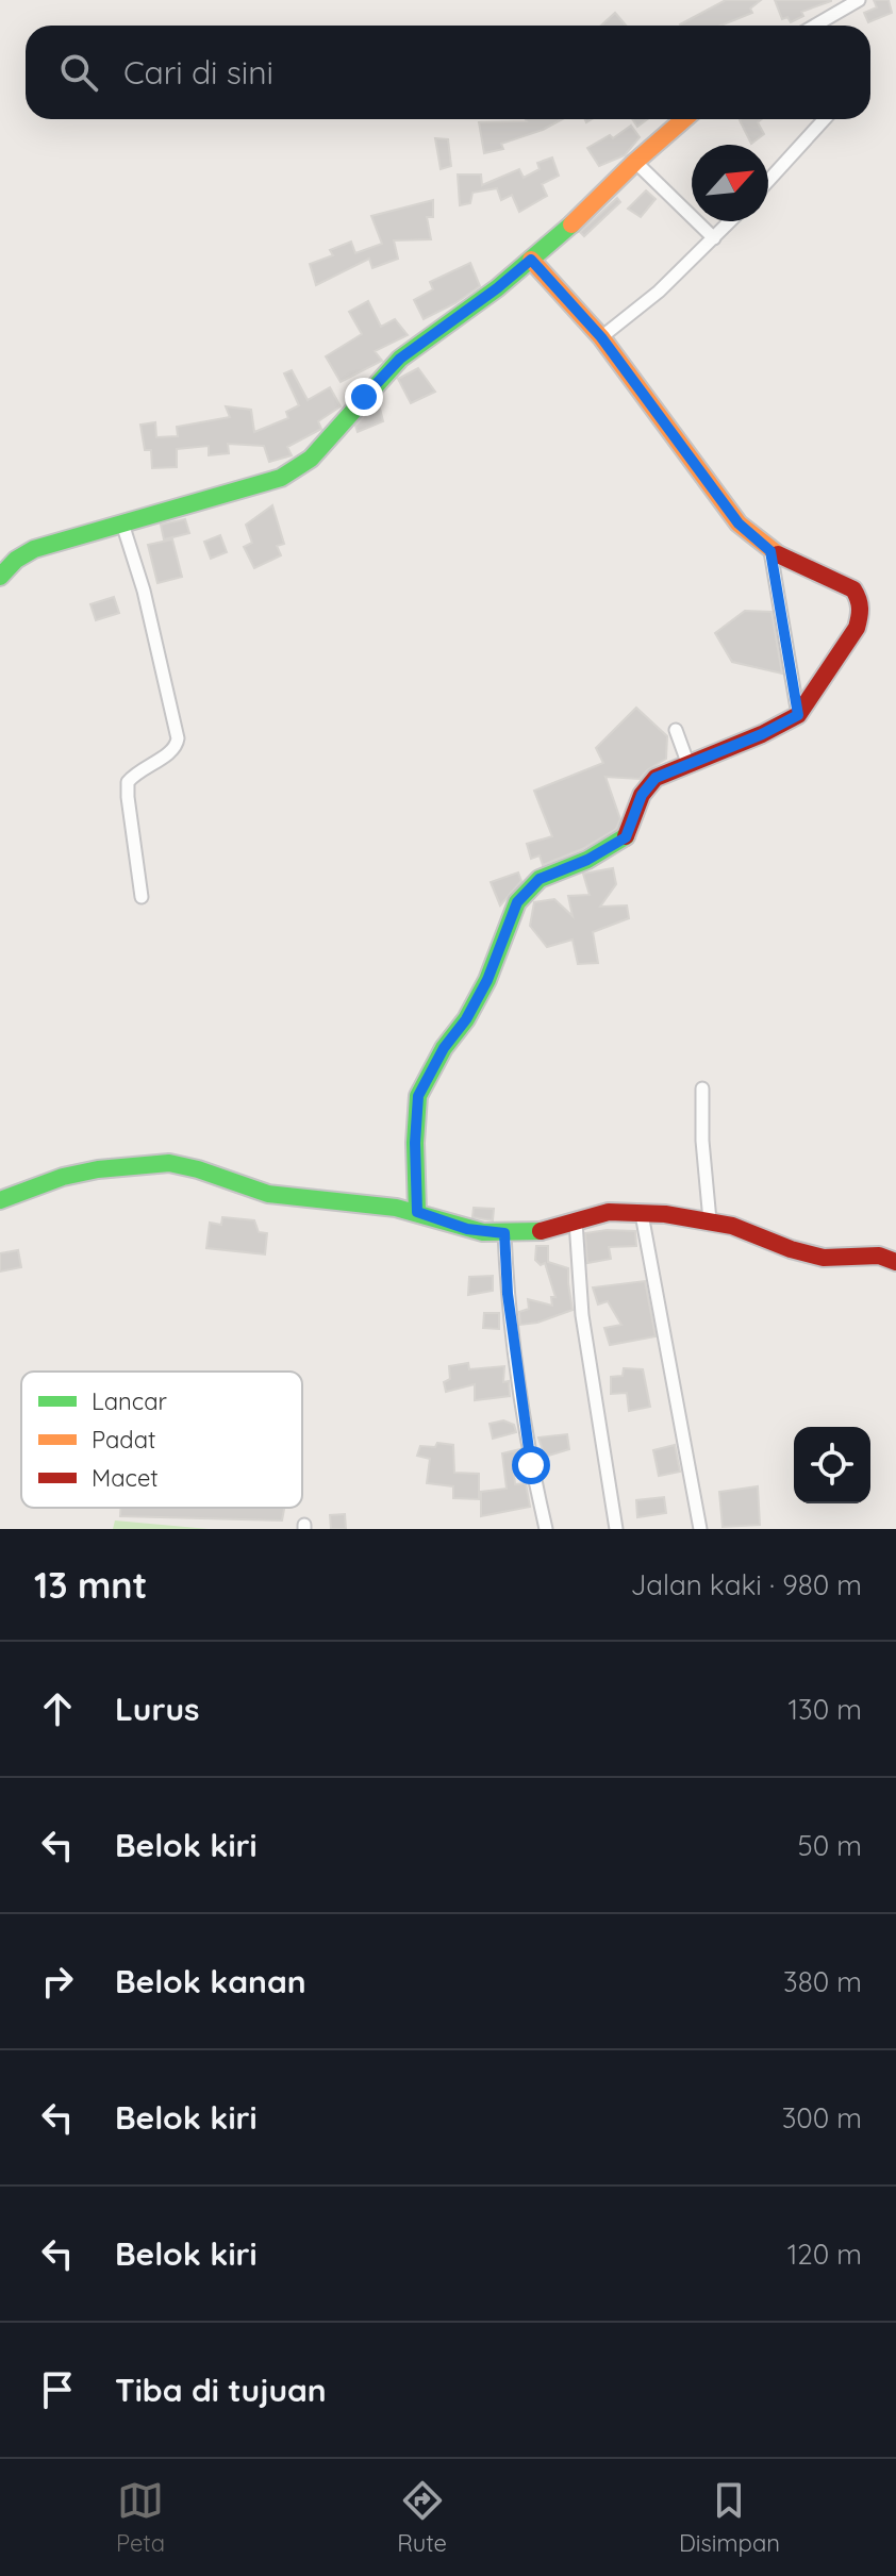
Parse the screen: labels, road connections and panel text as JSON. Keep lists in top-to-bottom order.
{
  "legend": ["Lancar", "Padat", "Macet"],
  "north": "top right",
  "page": {
    "search": "Cari di sini",
    "heading": ["13 mnt", "Jalan kaki · 980 m"],
    "list": [
      ["Lurus", "130 m"],
      ["Belok kiri", "50 m"],
      ["Belok kanan", "380 m"],
      ["Belok kiri", "300 m"],
      ["Belok kiri", "120 m"],
      "Tiba di tujuan"
    ],
    "nav": ["Peta", "Rute", "Disimpan"]
  }
}
